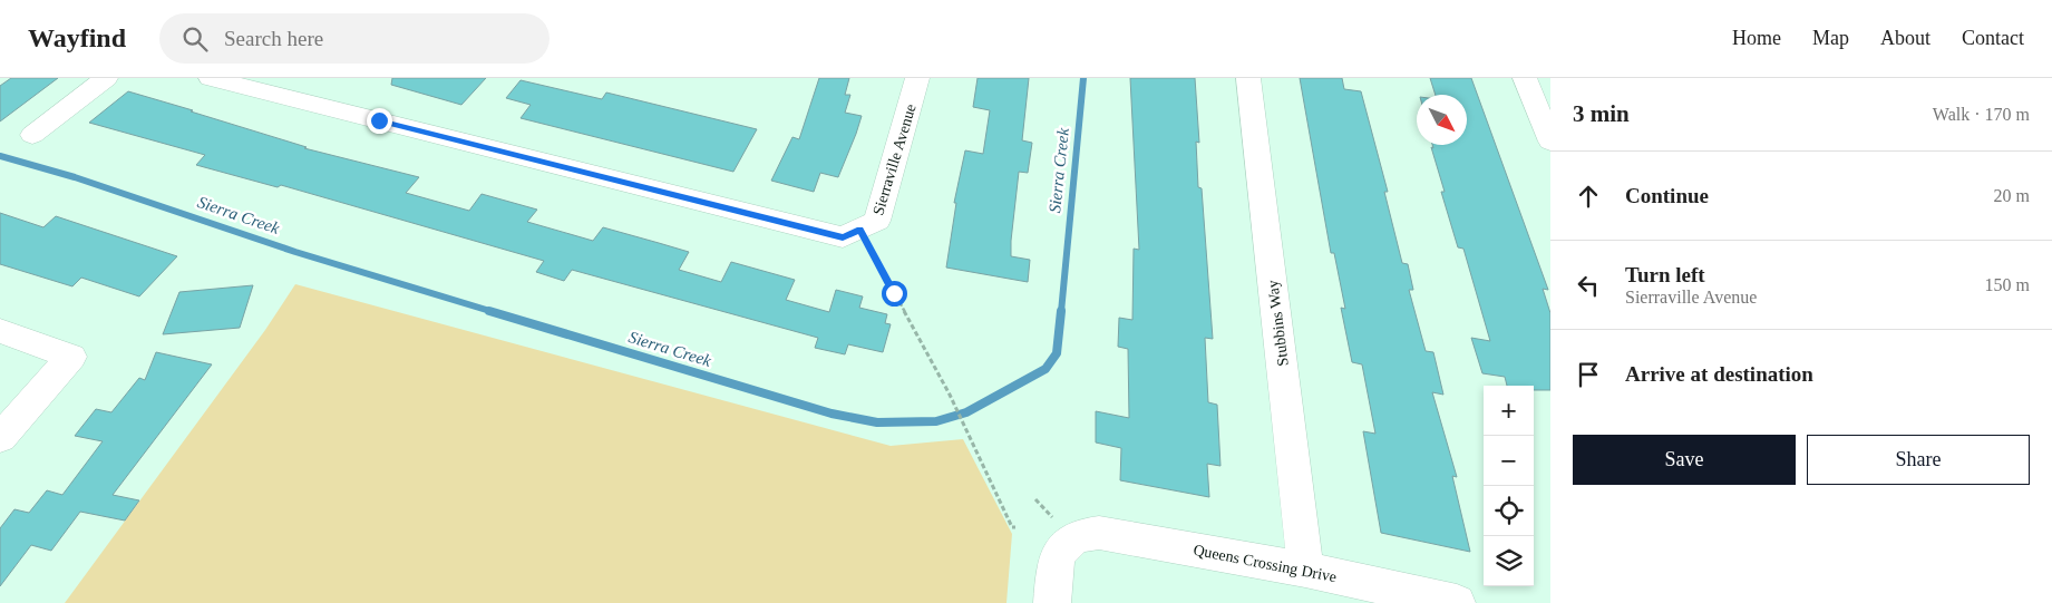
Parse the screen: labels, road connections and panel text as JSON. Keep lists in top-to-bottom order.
{
  "streets": {
    "street": ["Sierraville Avenue", "Stubbins Way", "Queens Crossing Drive"]
  },
  "crossings": [
    ["Stubbins Way", "Queens Crossing Drive"]
  ],
  "water": ["Sierra Creek"],
  "north": "bottom right",
  "page": {
    "header": "Wayfind",
    "search": "Search here",
    "nav": [
      "Home",
      "Map",
      "About",
      "Contact"
    ],
    "heading": ["3 min", "Walk · 170 m"],
    "list": [
      ["Continue", "20 m"],
      ["Turn left", "Sierraville Avenue", "150 m"],
      "Arrive at destination"
    ],
    "map_buttons": ["+", "−"],
    "buttons": ["Save", "Share"]
  }
}
